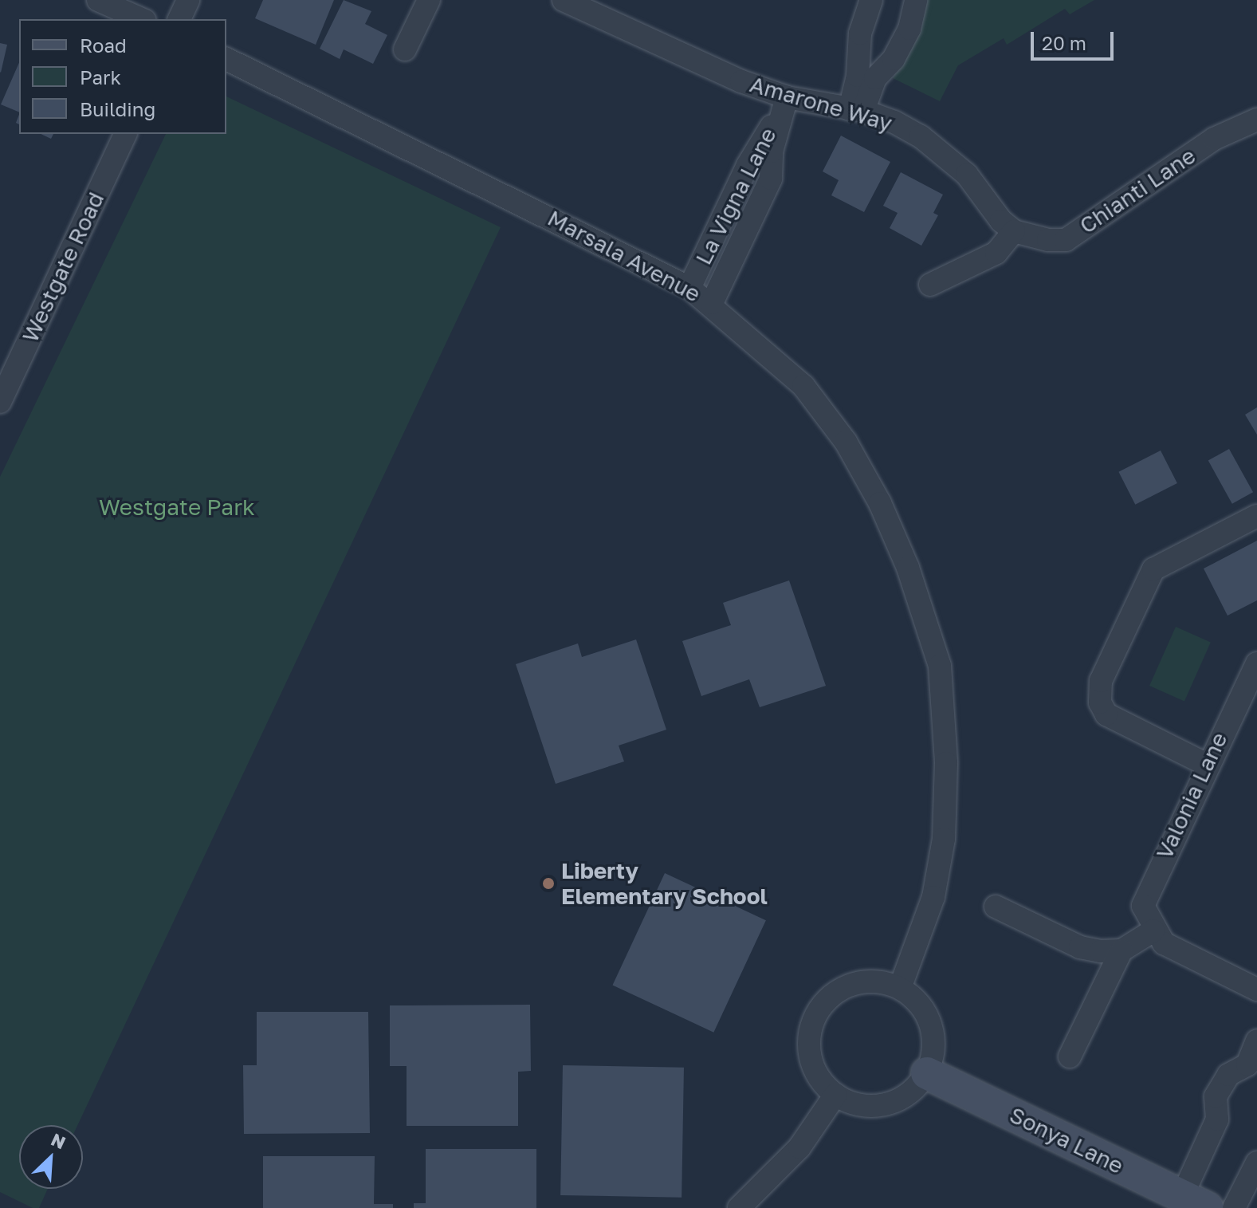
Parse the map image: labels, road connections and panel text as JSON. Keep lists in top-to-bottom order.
{
  "streets": {
    "street": [
      "Amarone Way",
      "Chianti Lane",
      "La Vigna Lane",
      "Marsala Avenue",
      "Westgate Road",
      "Valonia Lane",
      "Sonya Lane"
    ]
  },
  "crossings": [
    ["Amarone Way", "Chianti Lane"],
    ["Amarone Way", "La Vigna Lane"],
    ["La Vigna Lane", "Marsala Avenue"],
    ["Marsala Avenue", "Sonya Lane"]
  ],
  "parks": ["Westgate Park"],
  "places": ["Liberty Elementary School"],
  "legend": ["Road", "Park", "Building"],
  "scale_bar": "20 m",
  "north": "top right"
}
